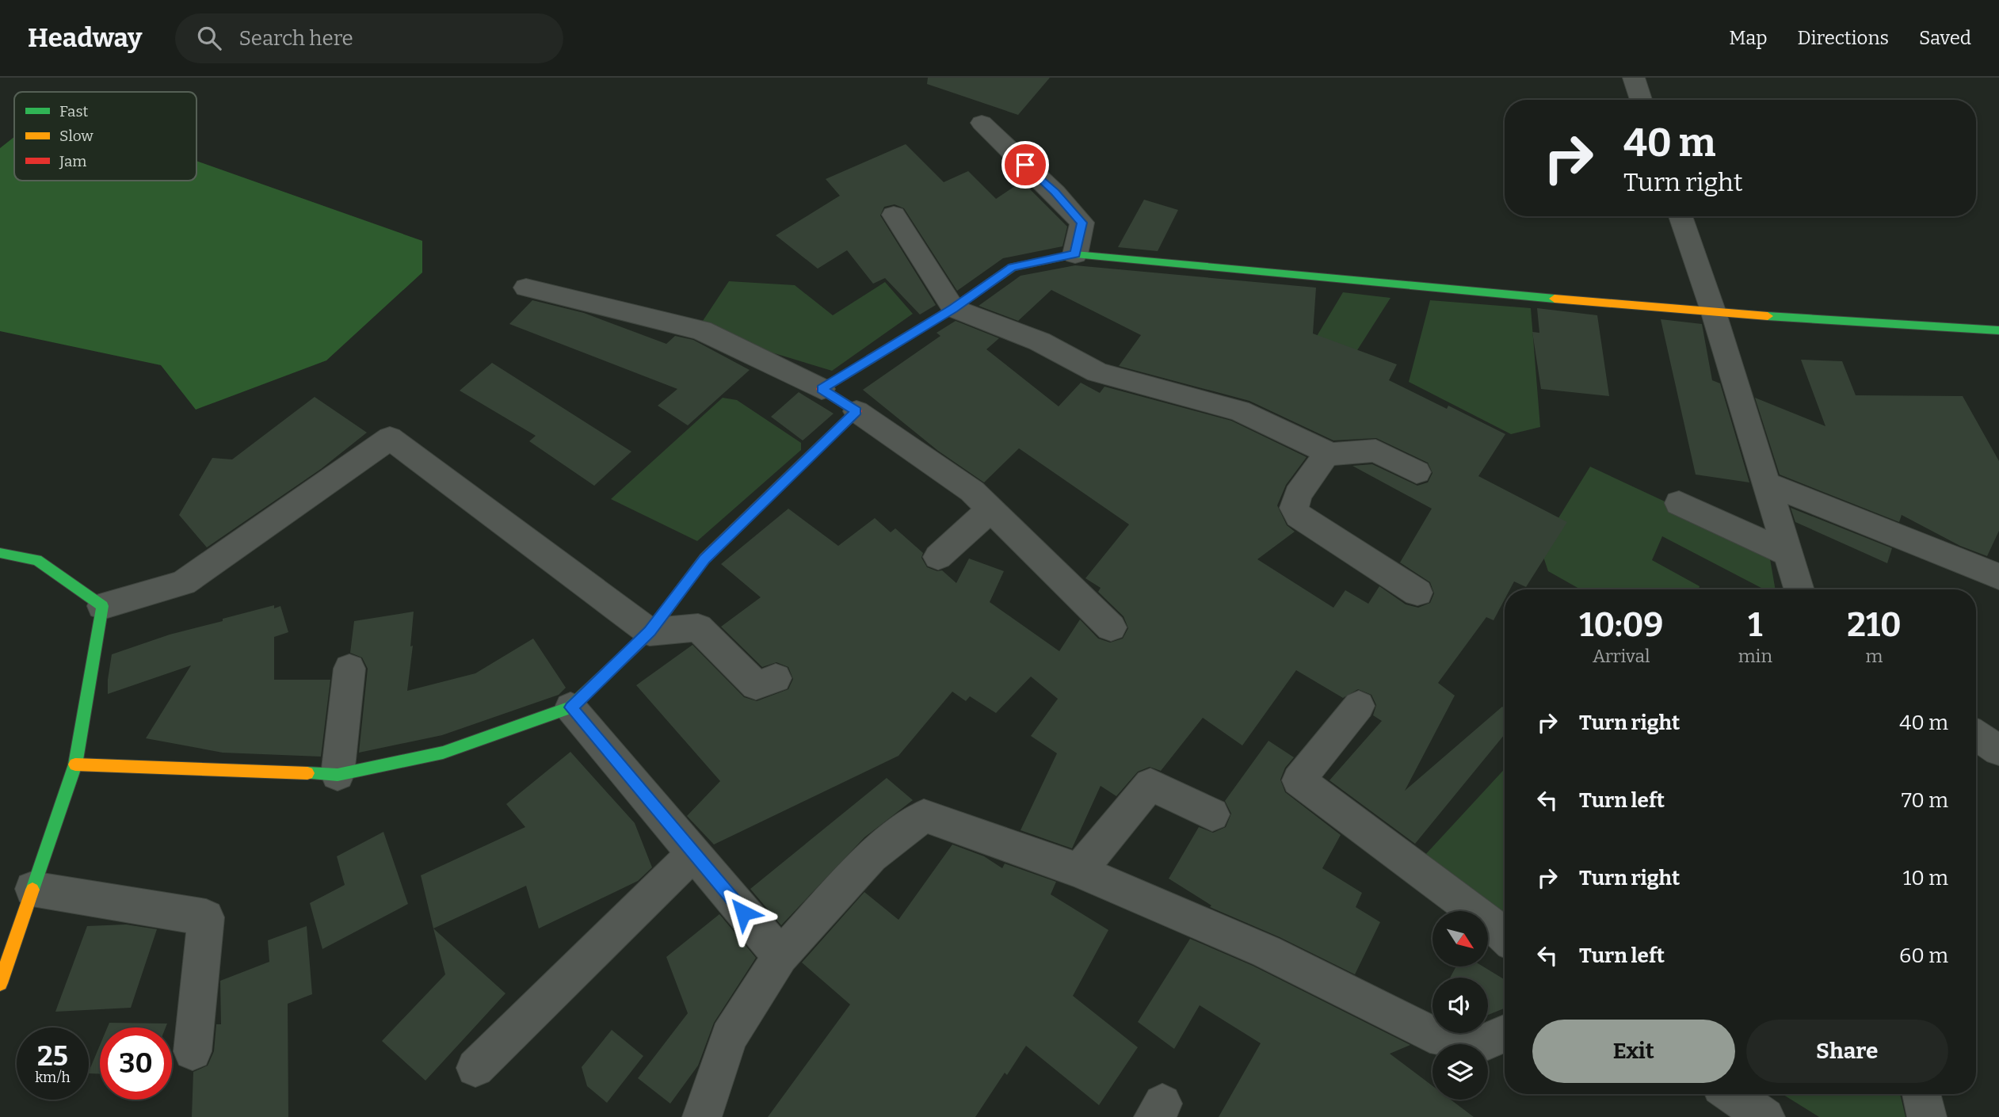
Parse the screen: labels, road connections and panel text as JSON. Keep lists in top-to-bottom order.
{
  "legend": ["Fast", "Slow", "Jam"],
  "north": "bottom right",
  "page": {
    "header": "Headway",
    "search": "Search here",
    "nav": ["Map", "Directions", "Saved"],
    "turn": ["40 m", "Turn right"],
    "eta": [
      "10:09",
      "Arrival",
      "1",
      "min",
      "210",
      "m"
    ],
    "list": [
      {
        "name": "Turn right",
        "value": "40 m"
      },
      {
        "name": "Turn left",
        "value": "70 m"
      },
      {
        "name": "Turn right",
        "value": "10 m"
      },
      {
        "name": "Turn left",
        "value": "60 m"
      }
    ],
    "buttons": ["Exit", "Share"],
    "speed": "25 km/h",
    "limit": "30"
  }
}
